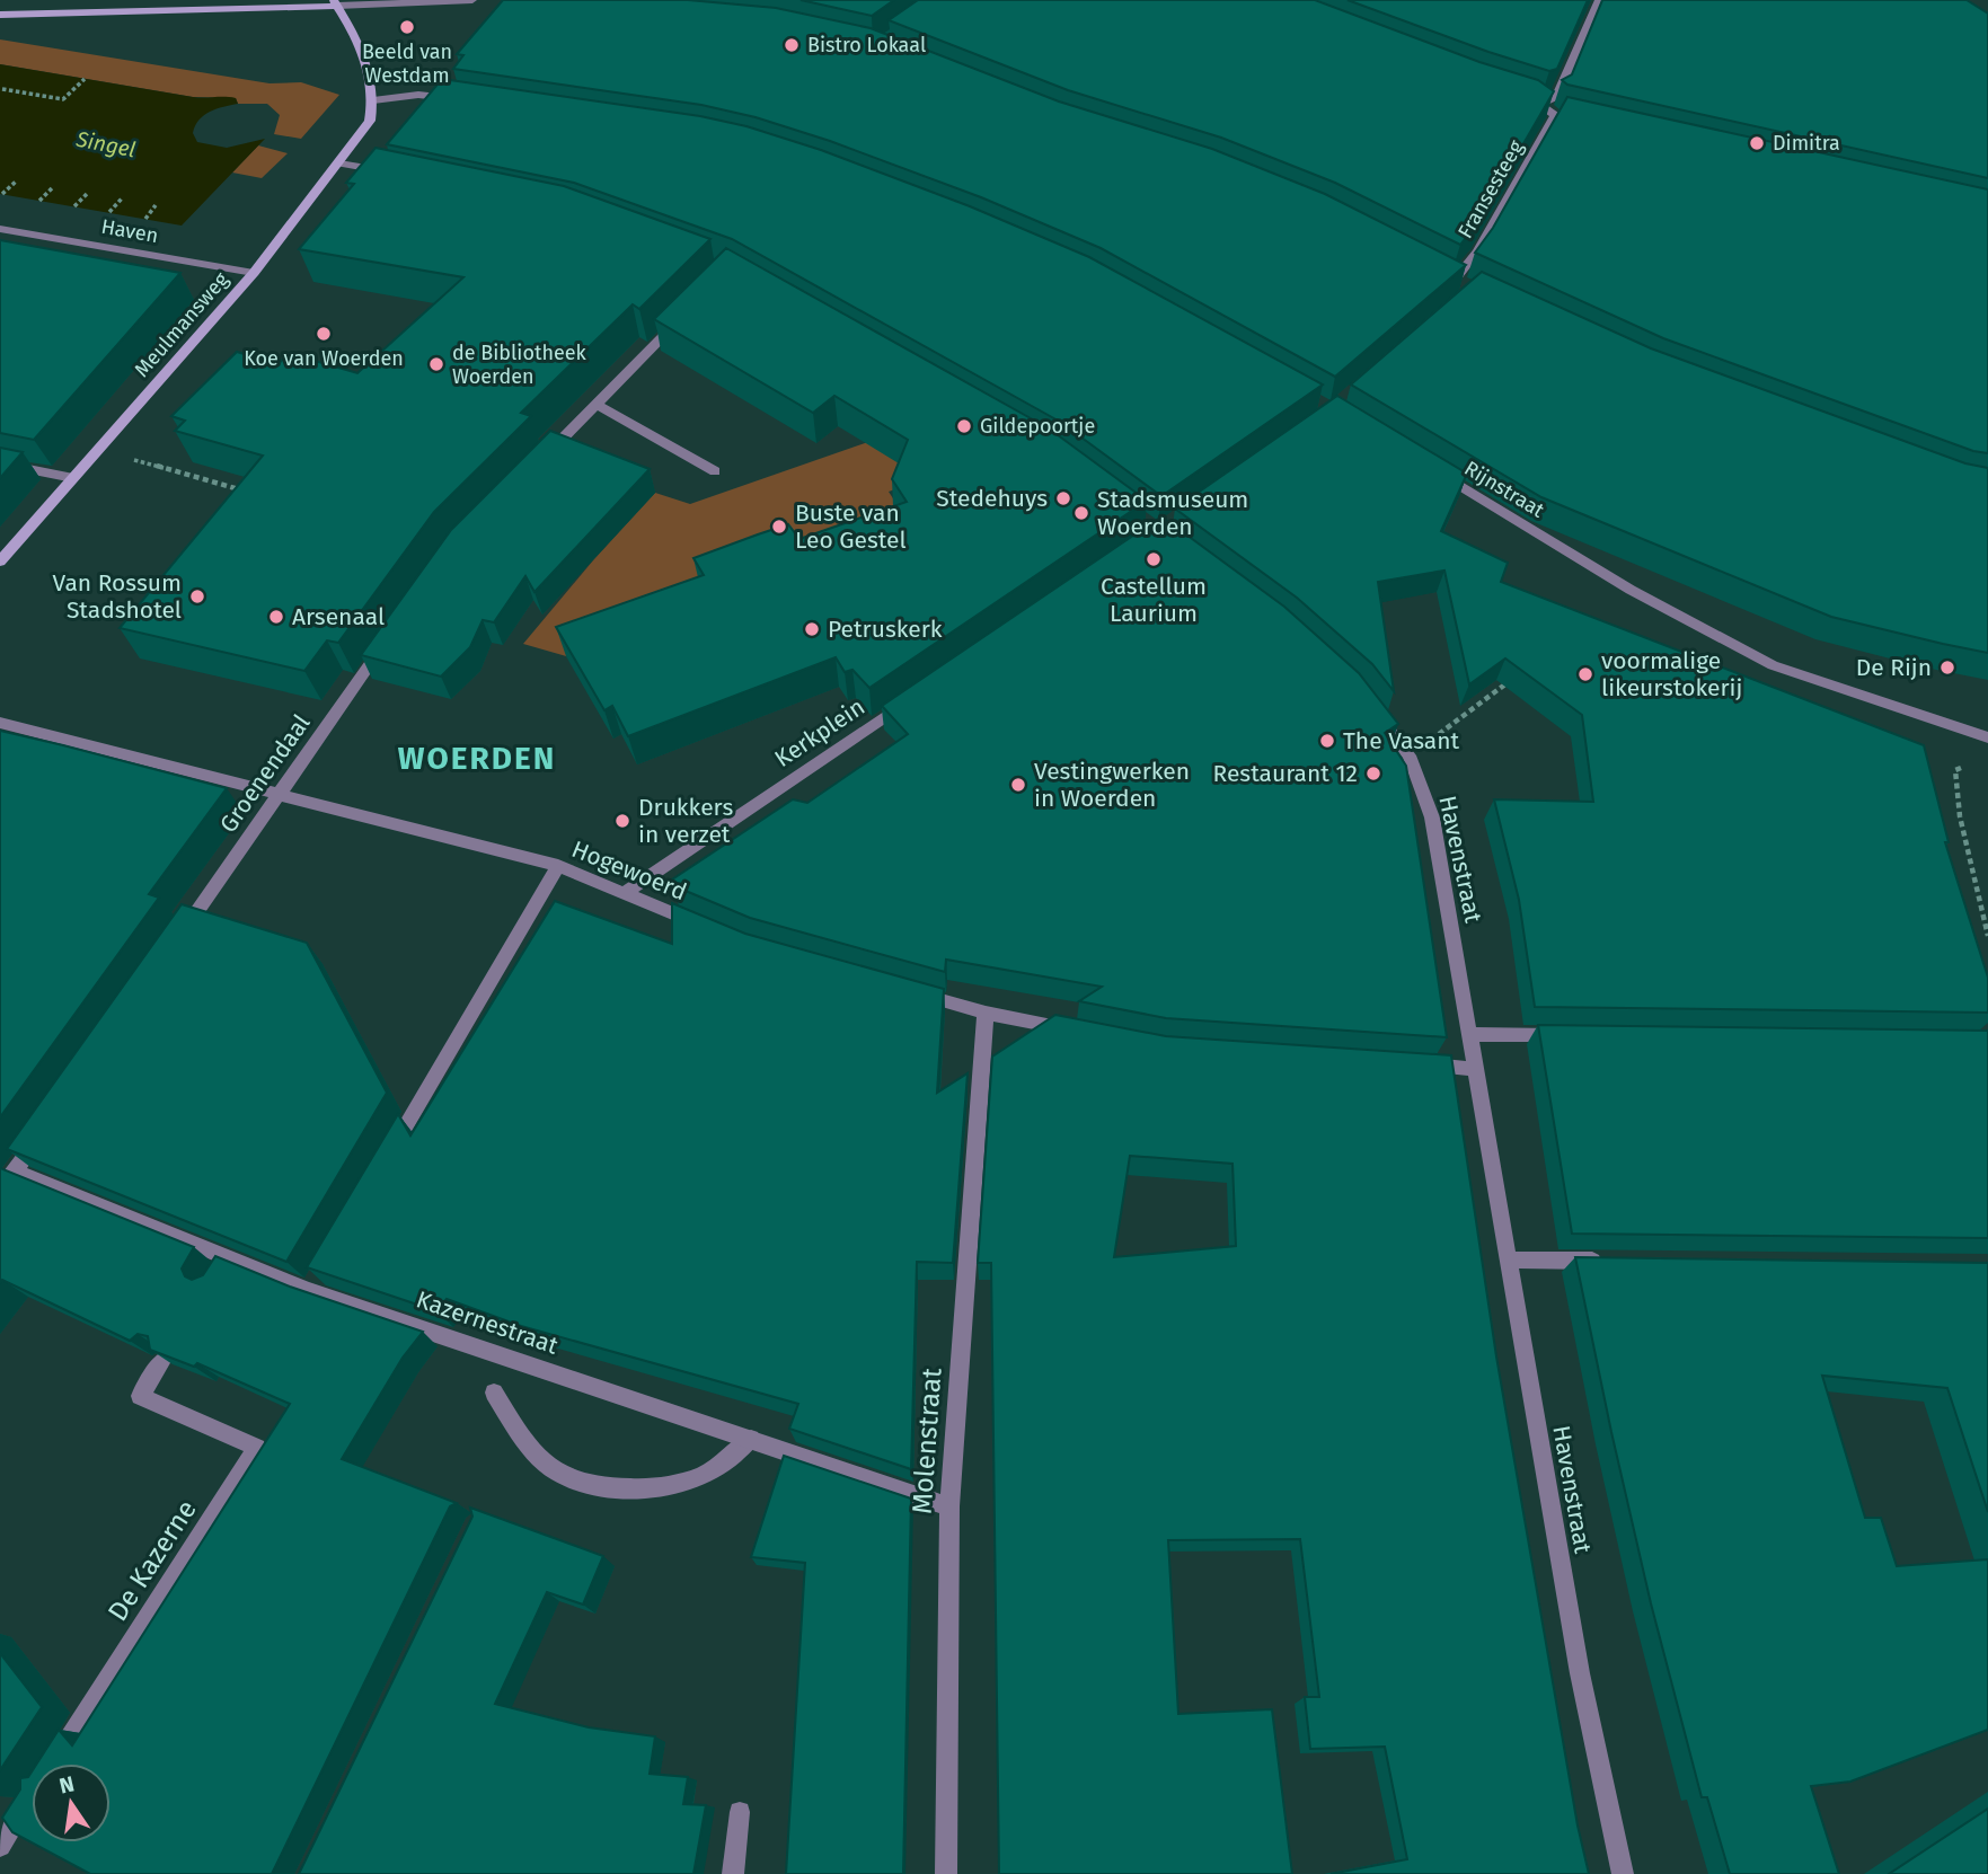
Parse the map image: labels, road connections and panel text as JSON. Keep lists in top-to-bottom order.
{
  "streets": {
    "street": [
      "Fransesteeg",
      "Haven",
      "Meulmansweg",
      "Rijnstraat",
      "Kerkplein",
      "Groenendaal",
      "Havenstraat",
      "Hogewoerd",
      "Kazernestraat",
      "Molenstraat",
      "De Kazerne"
    ]
  },
  "crossings": [
    ["Haven", "Meulmansweg"],
    ["Kerkplein", "Hogewoerd"],
    ["Groenendaal", "Hogewoerd"],
    ["Kazernestraat", "Molenstraat"]
  ],
  "districts": ["WOERDEN"],
  "water": ["Singel"],
  "places": [
    "Beeld van Westdam",
    "Bistro Lokaal",
    "Dimitra",
    "Koe van Woerden",
    "de Bibliotheek Woerden",
    "Gildepoortje",
    "Stedehuys",
    "Stadsmuseum Woerden",
    "Buste van Leo Gestel",
    "Castellum Laurium",
    "Van Rossum Stadshotel",
    "Arsenaal",
    "Petruskerk",
    "De Rijn",
    "voormalige likeurstokerij",
    "The Vasant",
    "Restaurant 12",
    "Vestingwerken in Woerden",
    "Drukkers in verzet"
  ],
  "north": "top"
}
